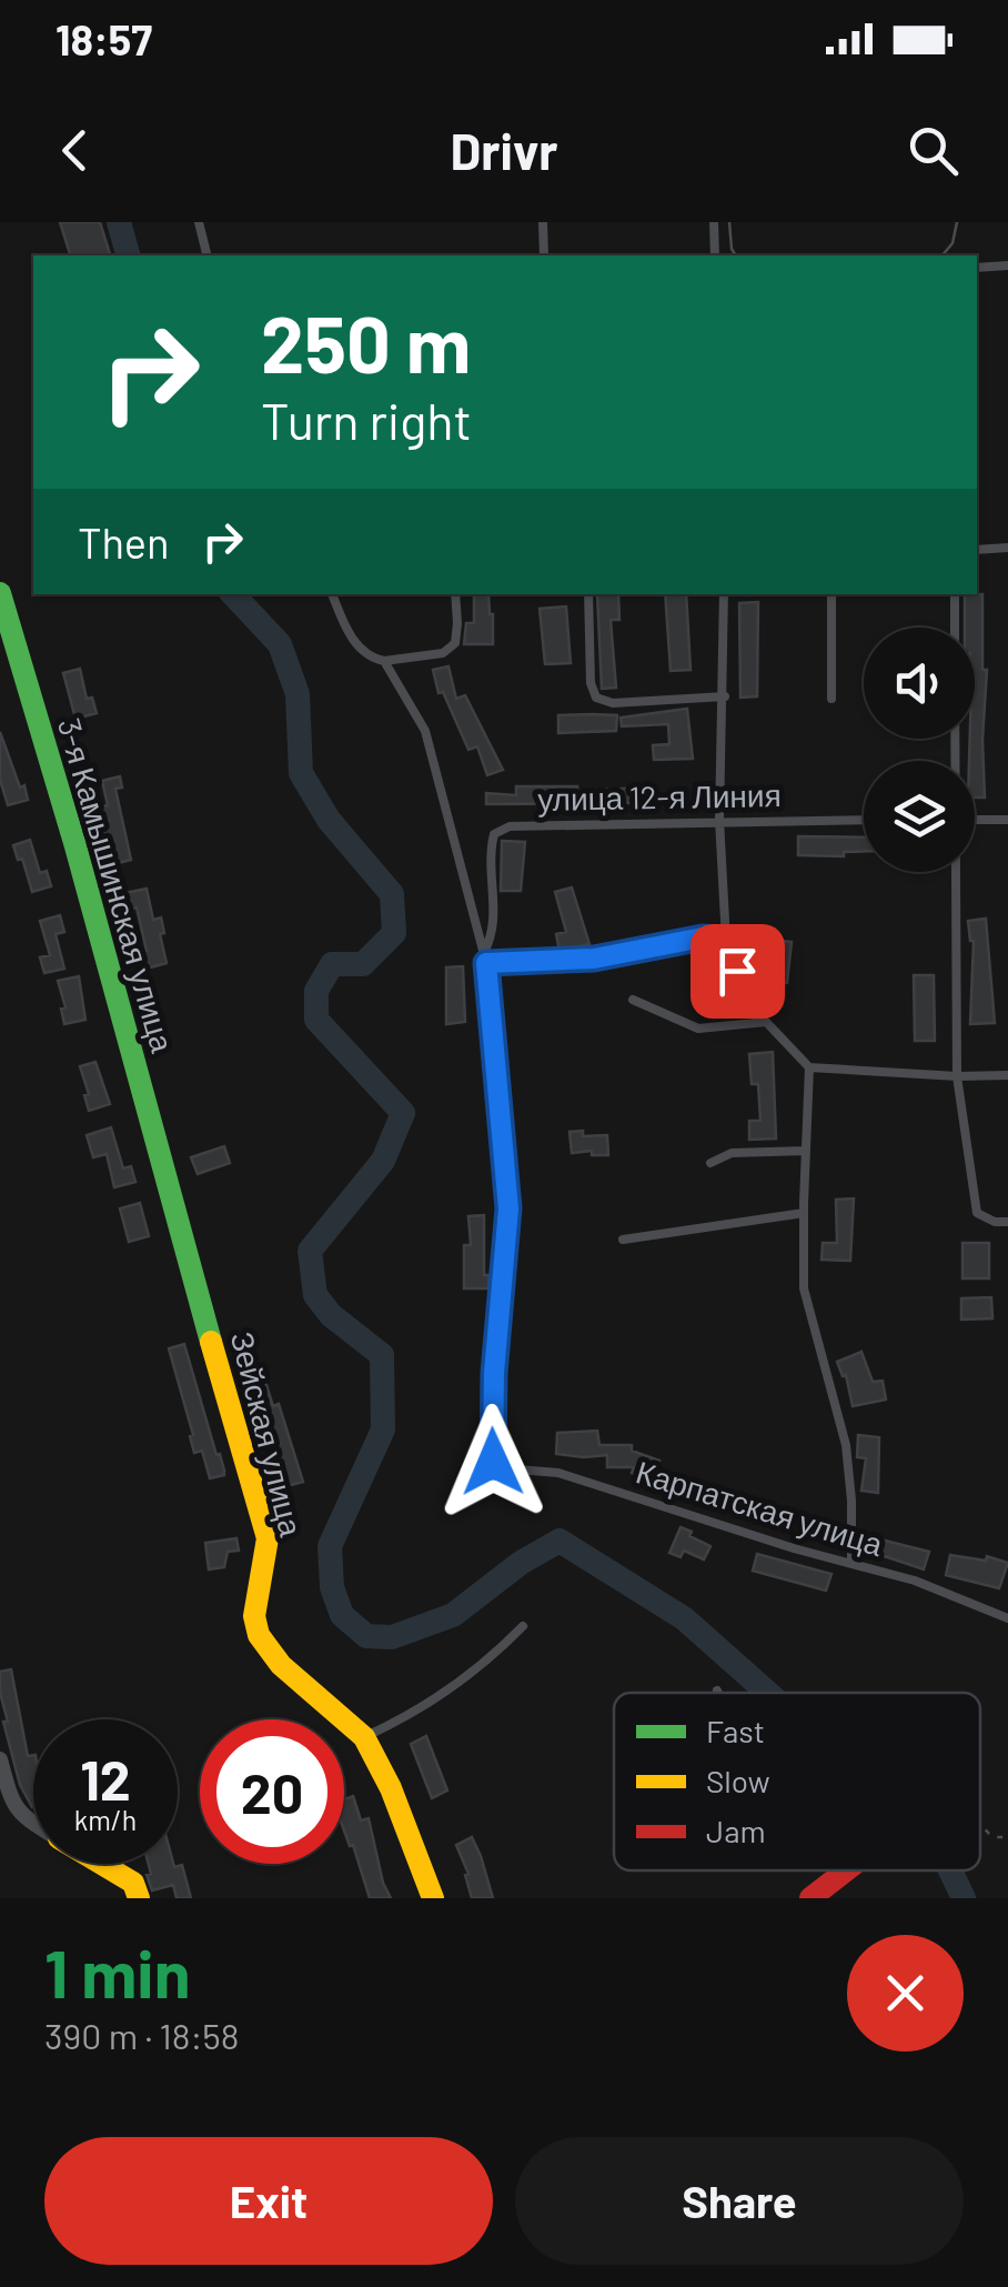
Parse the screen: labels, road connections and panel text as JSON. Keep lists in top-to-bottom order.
{
  "streets": {
    "street": ["3-я Камышинская улица", "Зейская улица"],
    "lane": ["улица 12-я Линия", "Карпатская улица"]
  },
  "crossings": [
    ["улица 12-я Линия", "Карпатская улица"],
    ["3-я Камышинская улица", "Зейская улица"]
  ],
  "legend": ["Fast", "Slow", "Jam"],
  "page": {
    "status": "18:57",
    "header": "Drivr",
    "turn": ["250 m", "Turn right"],
    "then": "Then",
    "speed": "12 km/h",
    "limit": "20",
    "heading": ["1 min", "390 m · 18:58"],
    "buttons": ["Exit", "Share"]
  }
}
